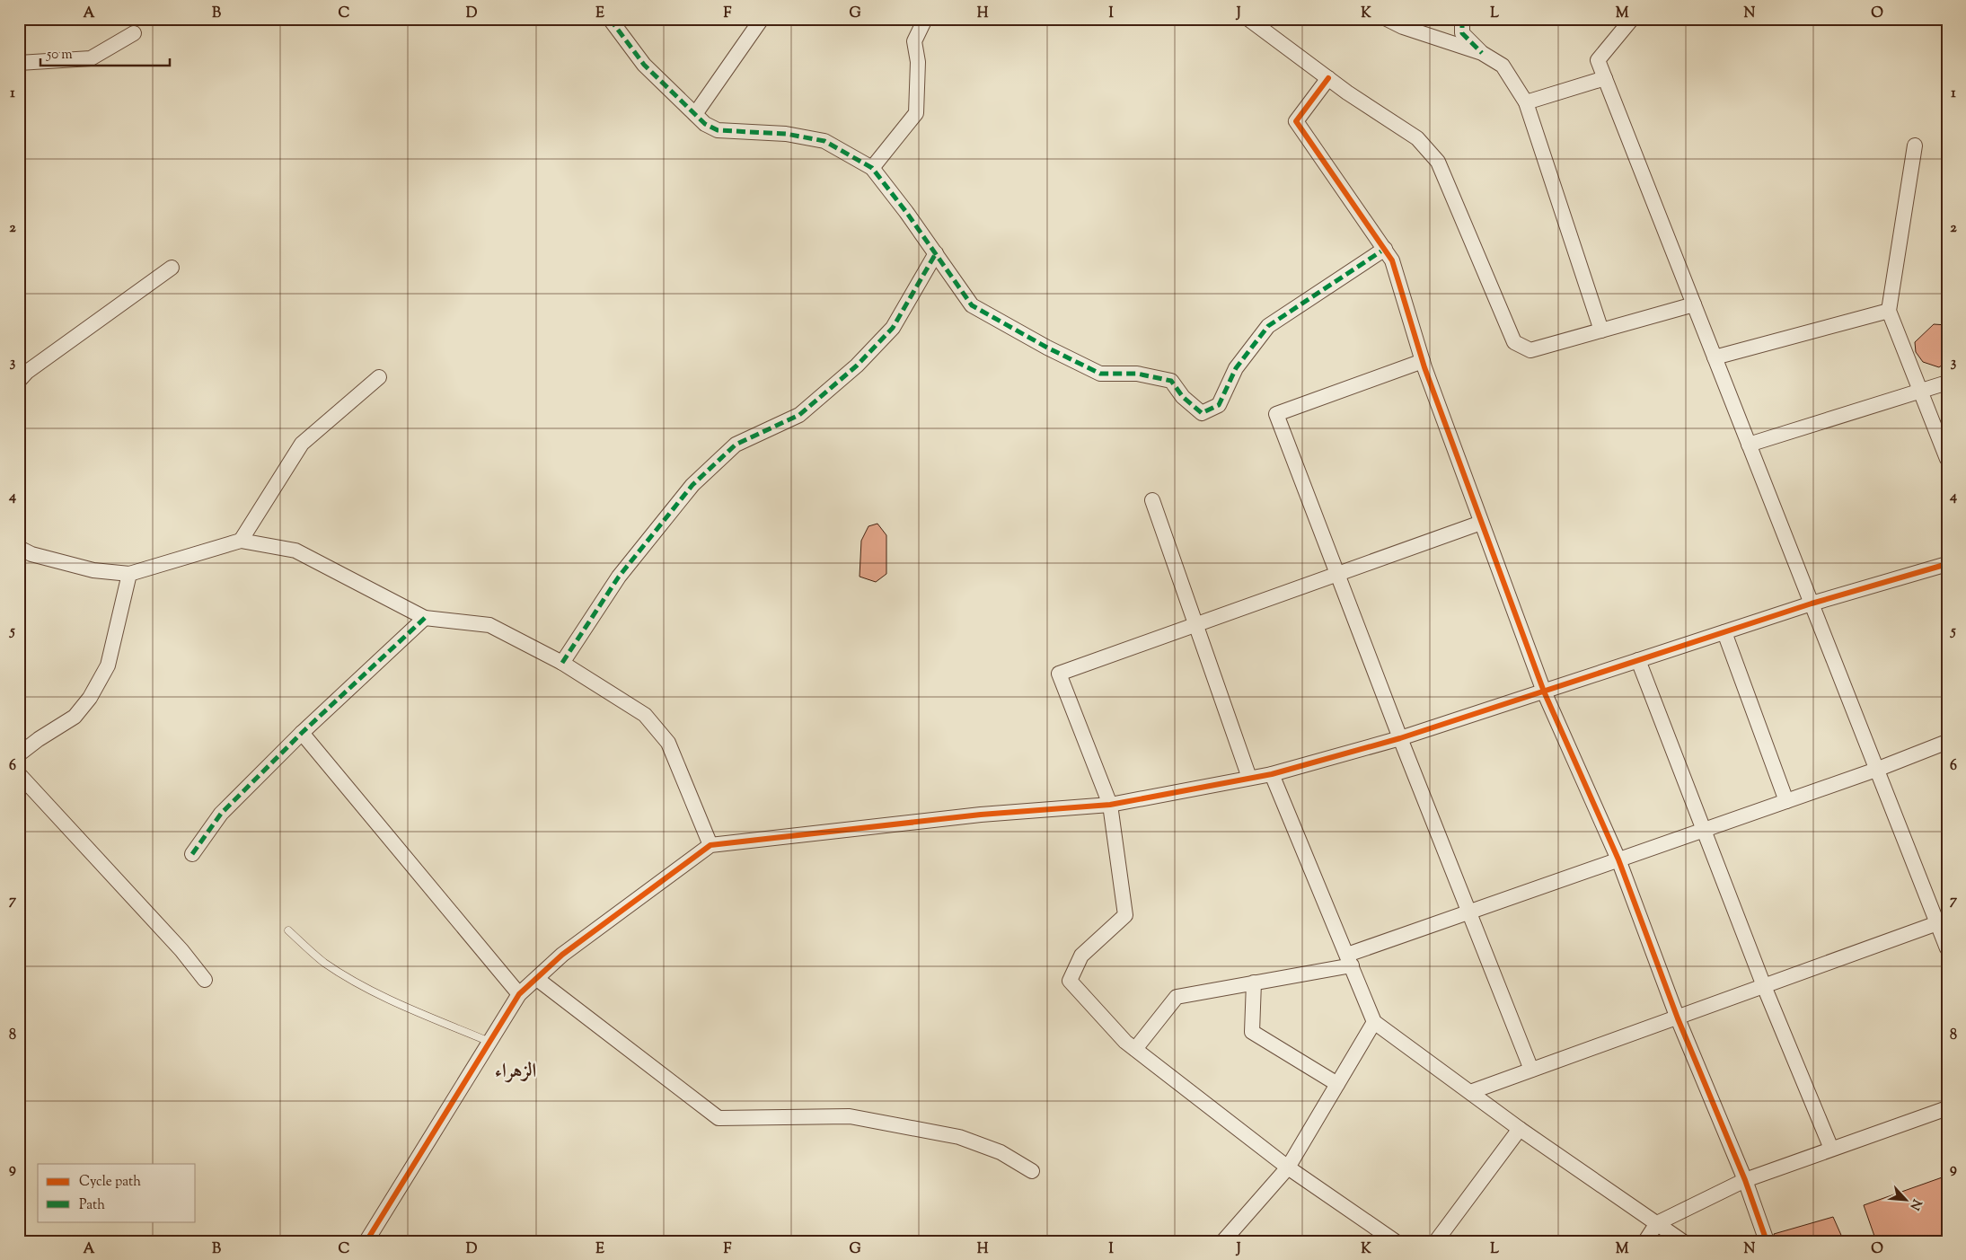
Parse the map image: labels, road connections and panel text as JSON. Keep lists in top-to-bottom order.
{
  "districts": ["الزهراء"],
  "legend": ["Cycle path", "Path"],
  "scale_bar": "50 m",
  "north": "bottom right",
  "grid": {
    "columns": [
      "A",
      "B",
      "C",
      "D",
      "E",
      "F",
      "G",
      "H",
      "I",
      "J",
      "K",
      "L",
      "M",
      "N",
      "O"
    ],
    "rows": [
      "1",
      "2",
      "3",
      "4",
      "5",
      "6",
      "7",
      "8",
      "9"
    ]
  }
}
